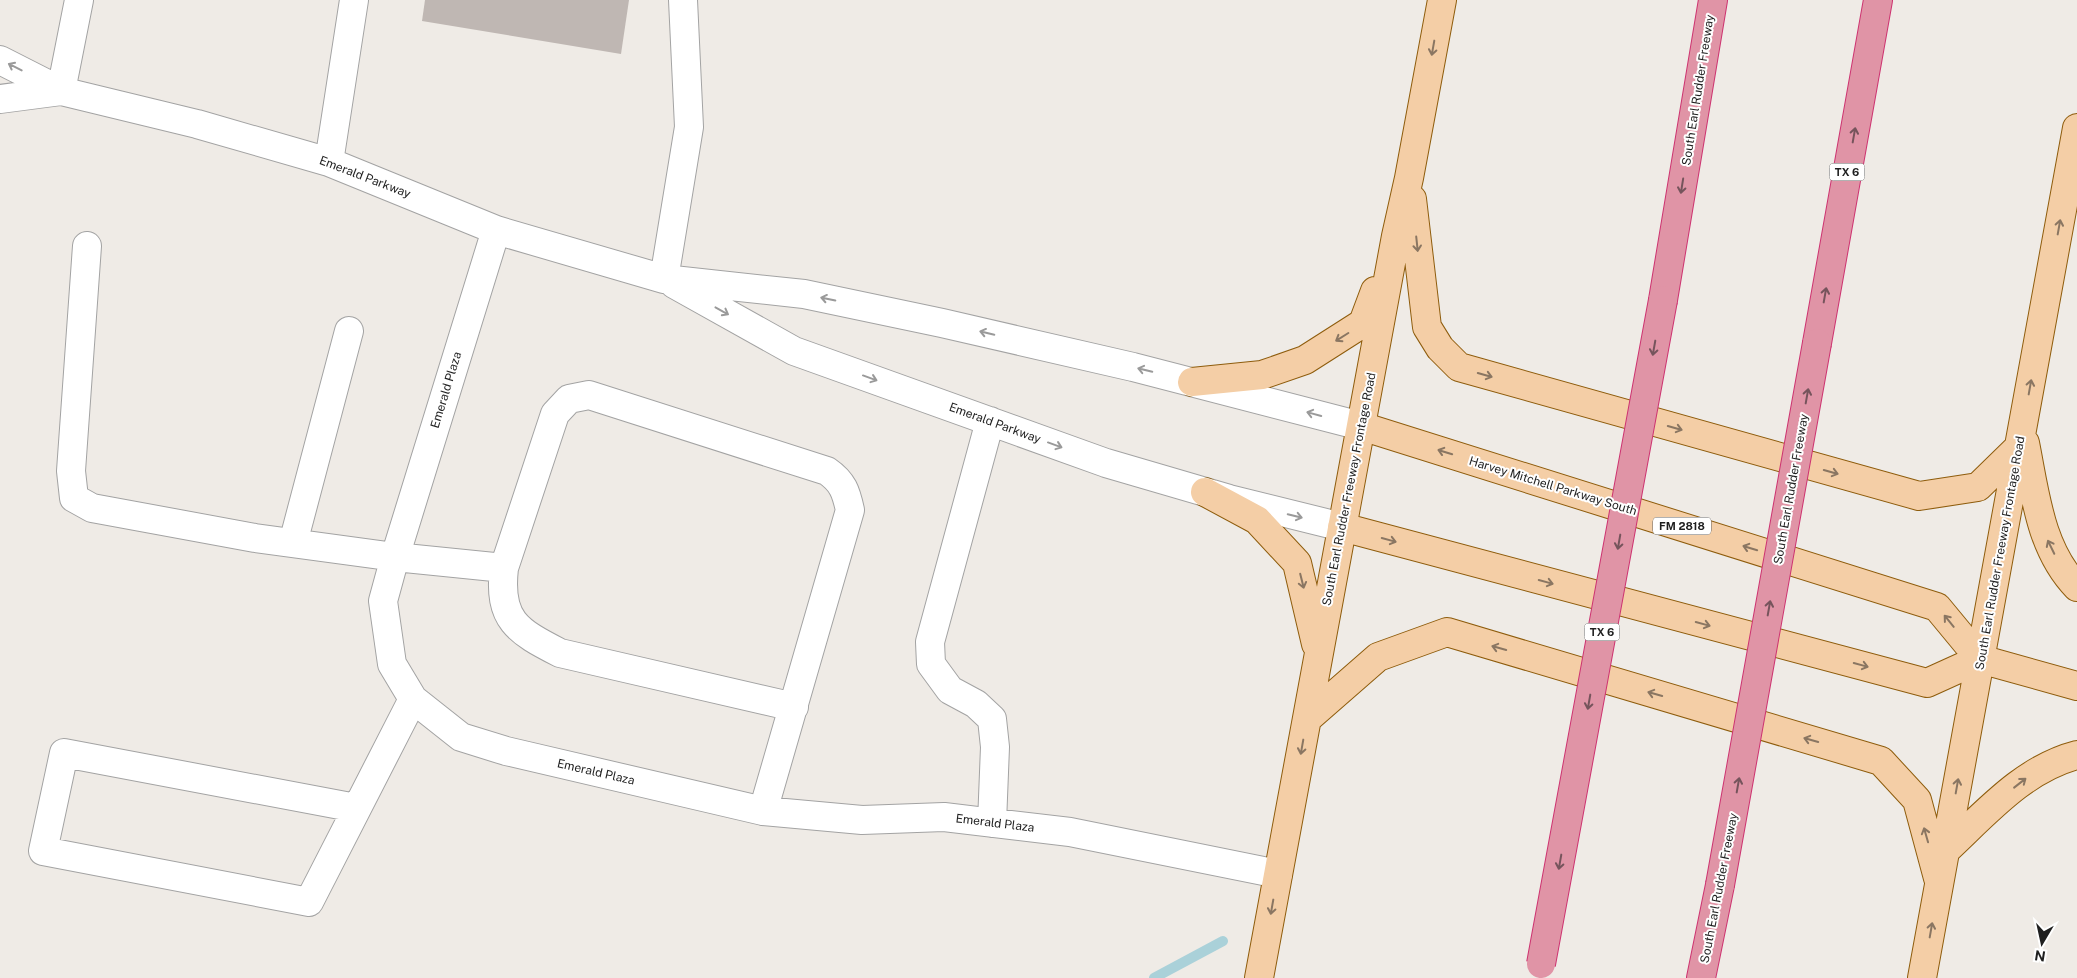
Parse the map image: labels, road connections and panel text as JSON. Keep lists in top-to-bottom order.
{
  "streets": {
    "highway": ["South Earl Rudder Freeway", "TX 6"],
    "main road": ["Harvey Mitchell Parkway South", "South Earl Rudder Freeway Frontage Road", "FM 2818"],
    "street": ["Emerald Parkway", "Emerald Plaza"]
  },
  "crossings": [
    ["Emerald Parkway", "Emerald Plaza"],
    ["Emerald Parkway", "Harvey Mitchell Parkway South"],
    ["Emerald Parkway", "South Earl Rudder Freeway Frontage Road"],
    ["Emerald Plaza", "South Earl Rudder Freeway Frontage Road"],
    ["Harvey Mitchell Parkway South", "South Earl Rudder Freeway Frontage Road"]
  ],
  "north": "bottom"
}
